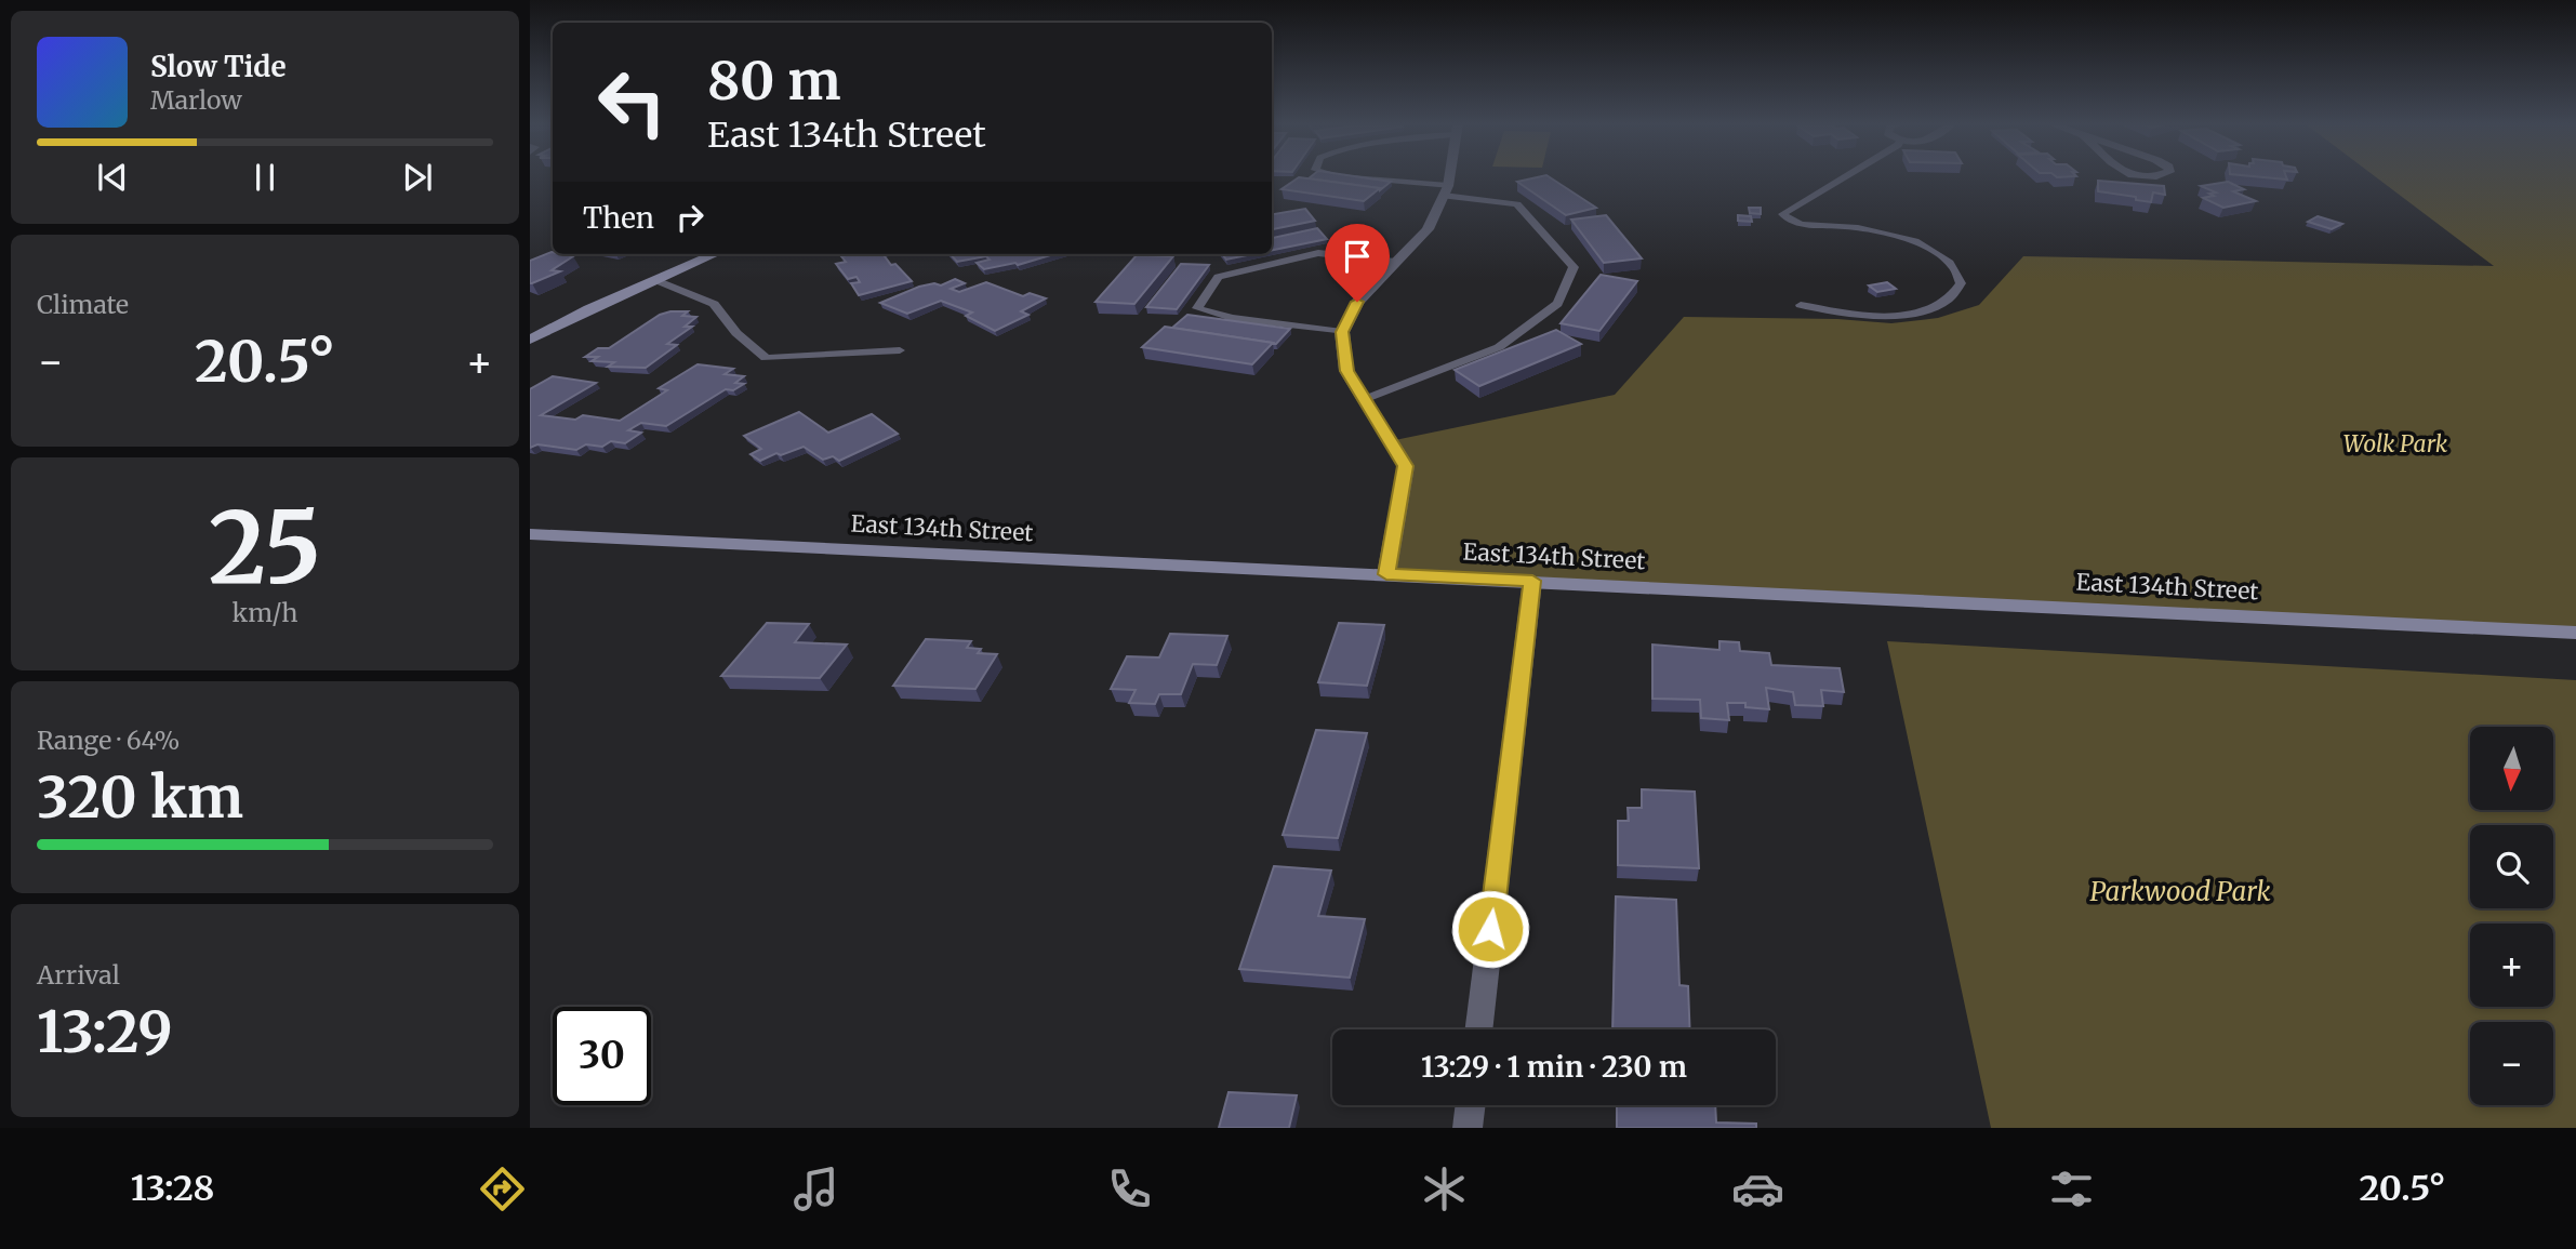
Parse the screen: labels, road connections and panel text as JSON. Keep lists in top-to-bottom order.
{
  "streets": {
    "street": ["East 134th Street"]
  },
  "parks": ["Wolk Park", "Parkwood Park"],
  "north": "bottom",
  "page": {
    "turn": ["80 m", "East 134th Street"],
    "song": ["Slow Tide", "Marlow"],
    "then": "Then",
    "tile": [
      "Climate",
      ["25", "km/h"],
      ["Range · 64%", "320 km"],
      ["Arrival", "13:29"]
    ],
    "heat": ["−", "20.5°", "+"],
    "map_buttons": ["+", "−"],
    "limit": "30",
    "trip": "13:29 · 1 min · 230 m",
    "tabs": ["13:28", "20.5°"]
  }
}
